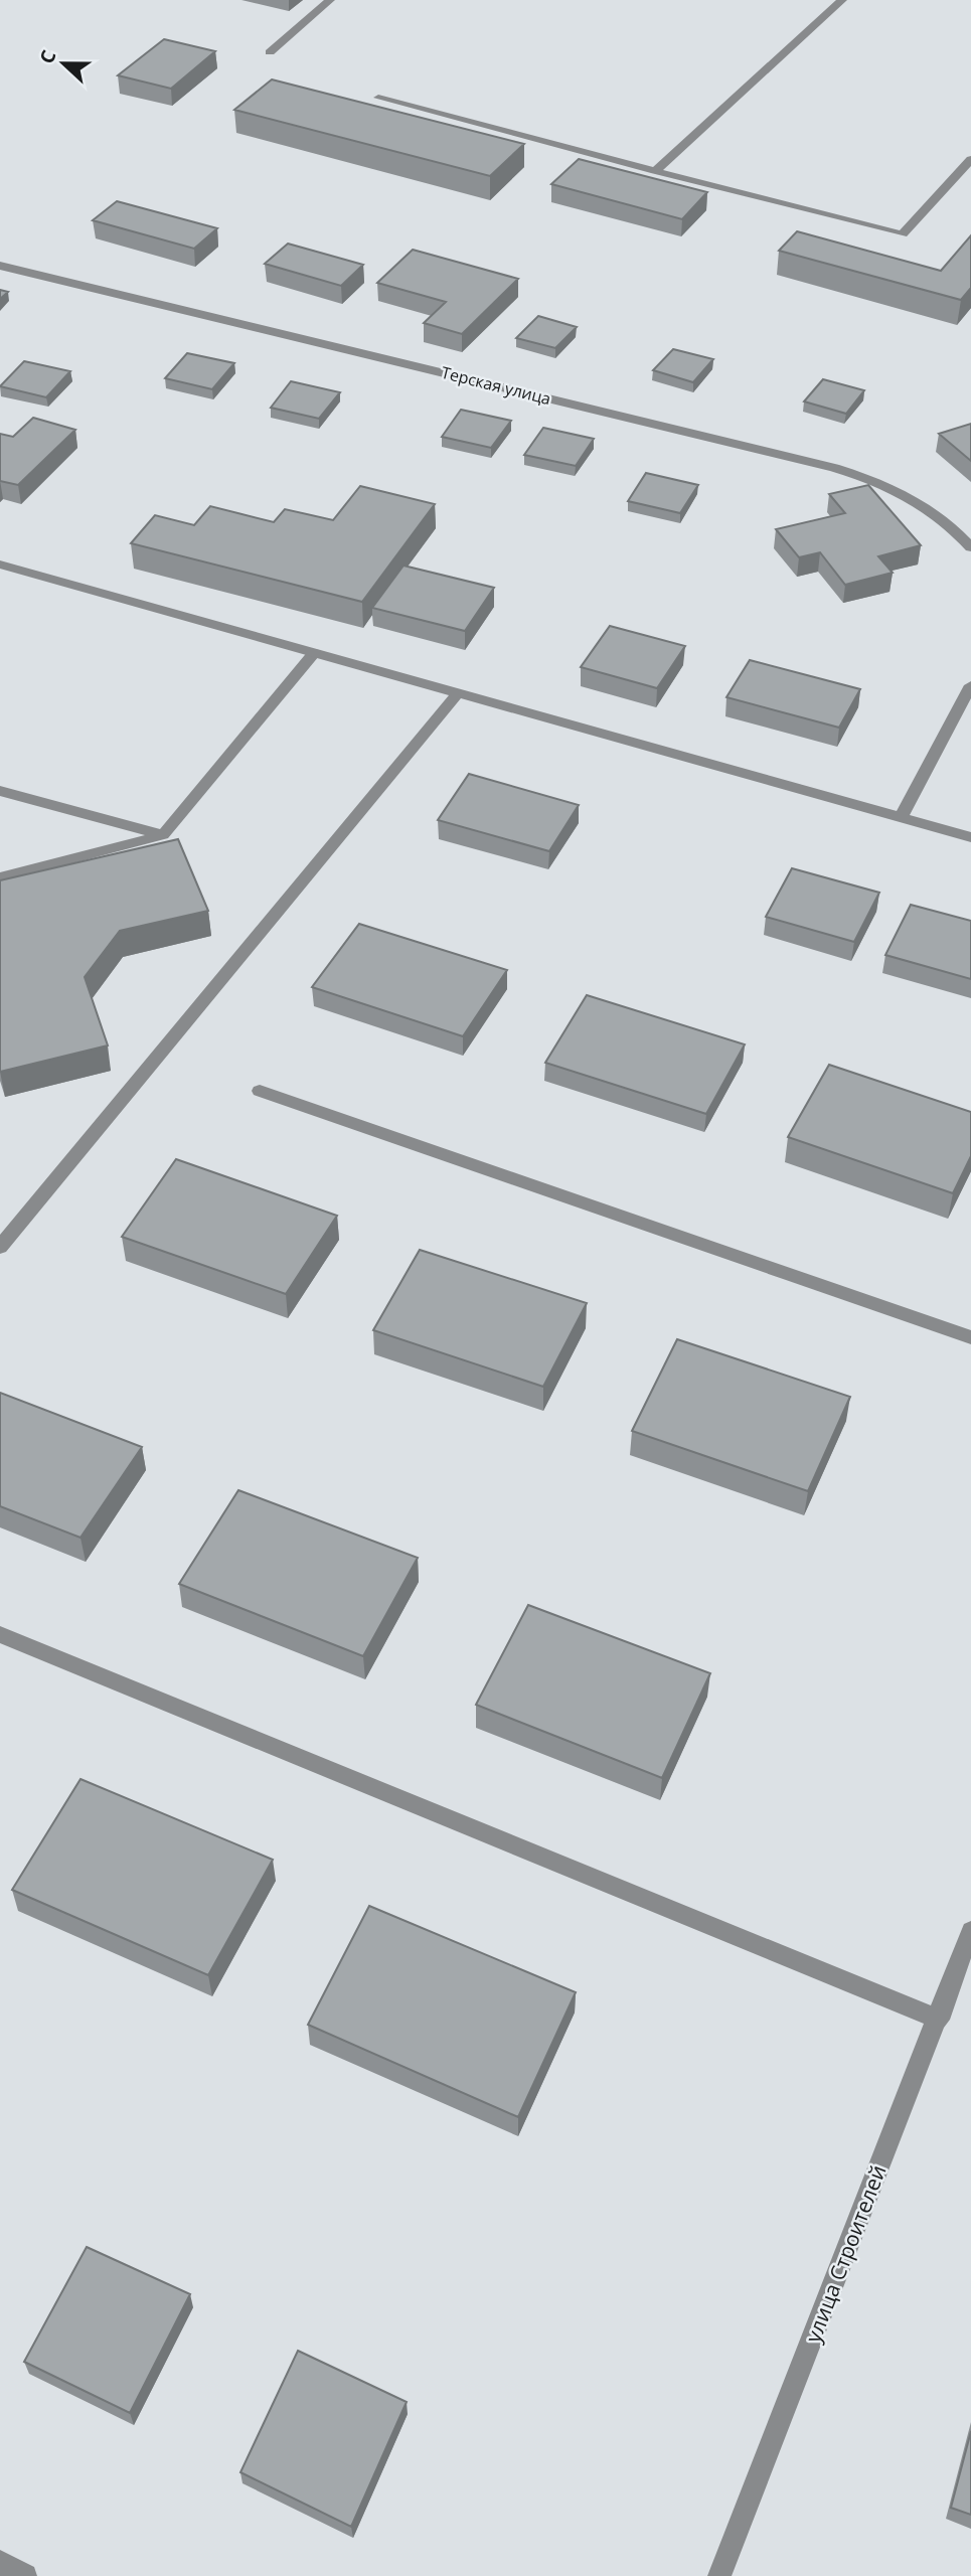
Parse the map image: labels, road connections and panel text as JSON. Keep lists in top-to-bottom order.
{
  "streets": {
    "street": ["Терская улица", "улица Строителей"]
  },
  "north": "left"
}
